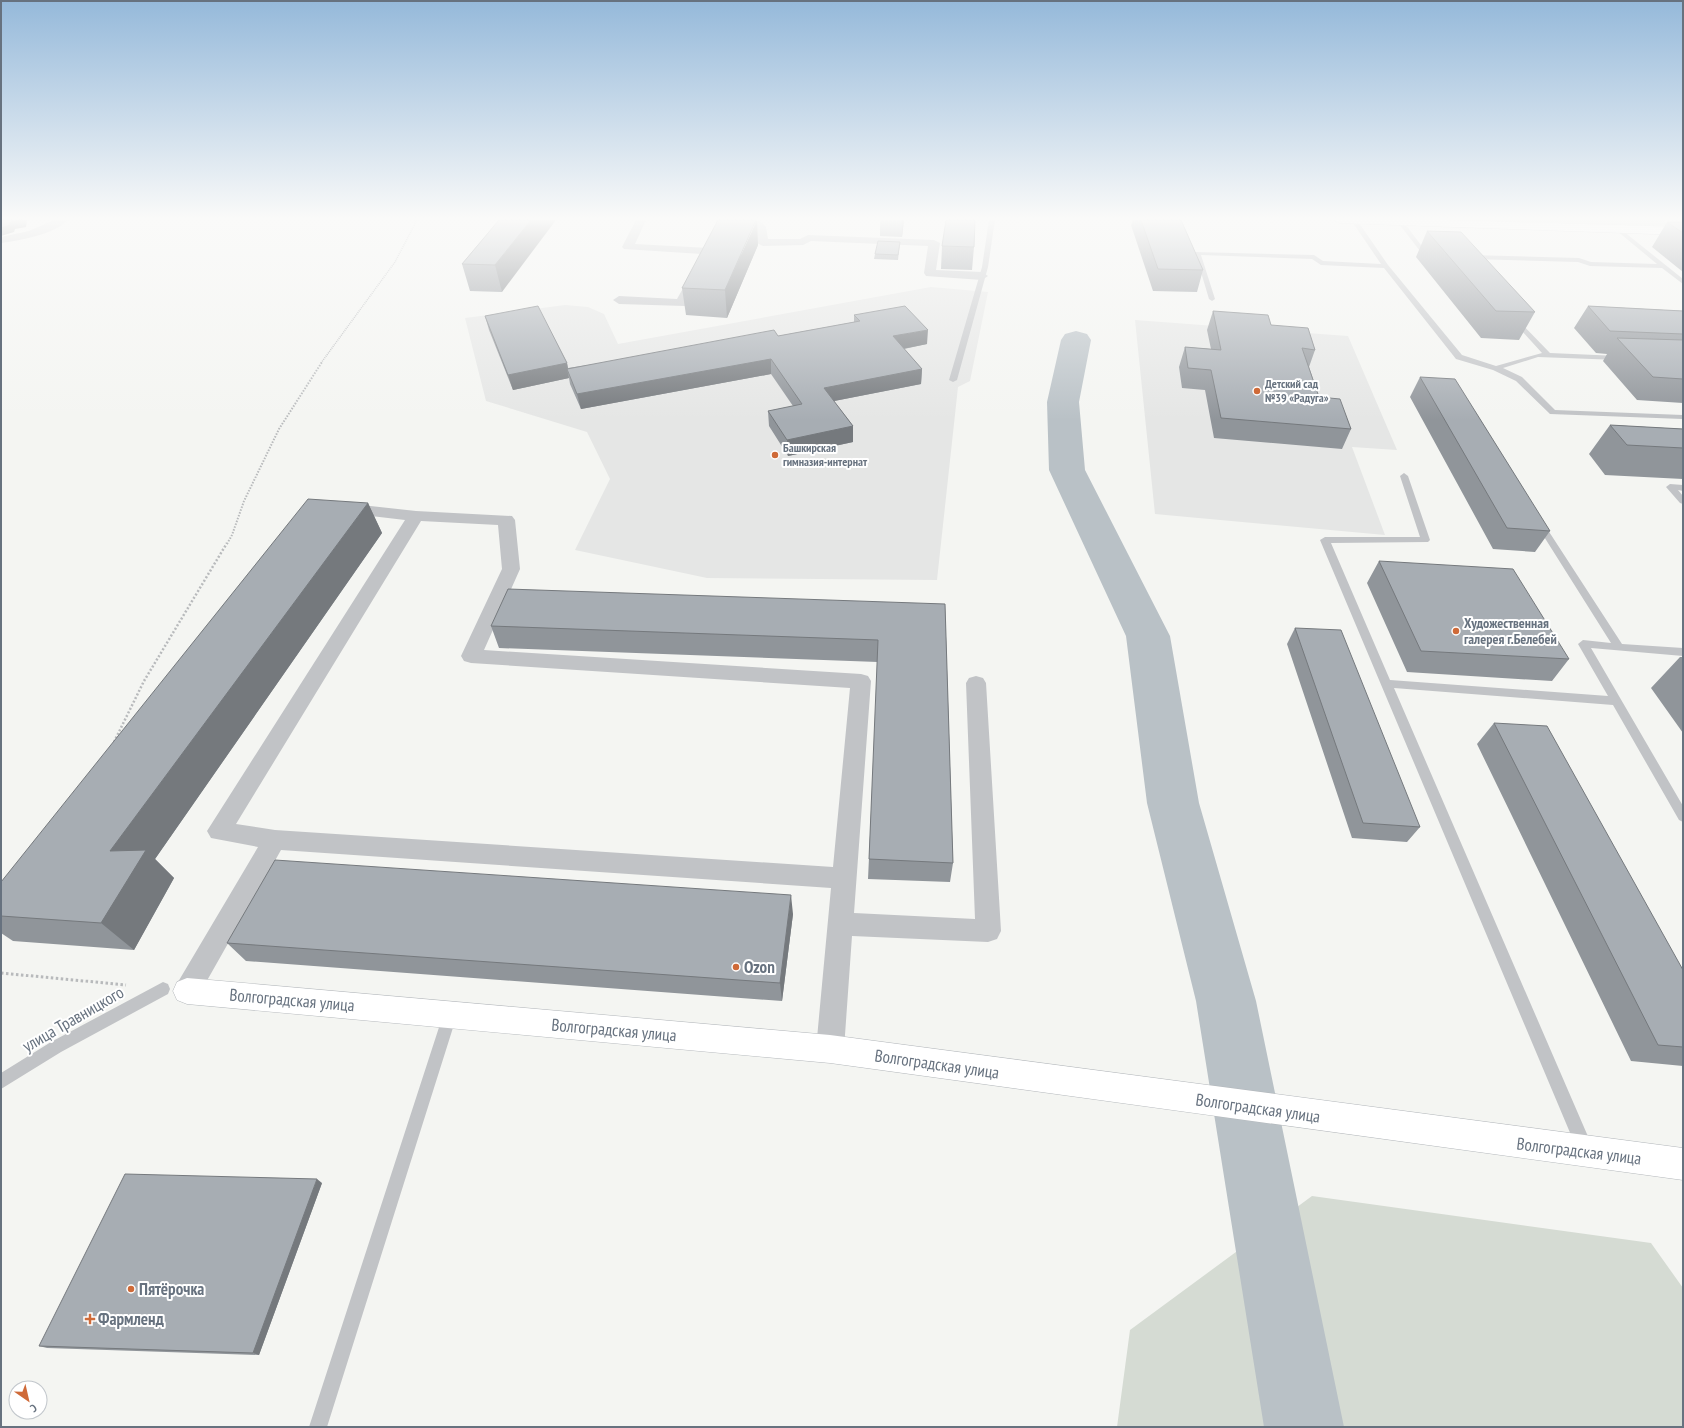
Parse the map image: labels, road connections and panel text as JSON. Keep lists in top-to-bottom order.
{
  "streets": {
    "street": ["Волгоградская улица"],
    "lane": ["улица Травницкого"]
  },
  "crossings": [
    ["Волгоградская улица", "улица Травницкого"]
  ],
  "places": {
    "other": [
      "Детский сад №39 «Радуга»",
      "Башкирская гимназия-интернат",
      "Художественная галерея г.Белебей",
      "Ozon",
      "Пятёрочка"
    ],
    "health": ["Фармленд"]
  },
  "north": "bottom right"
}
